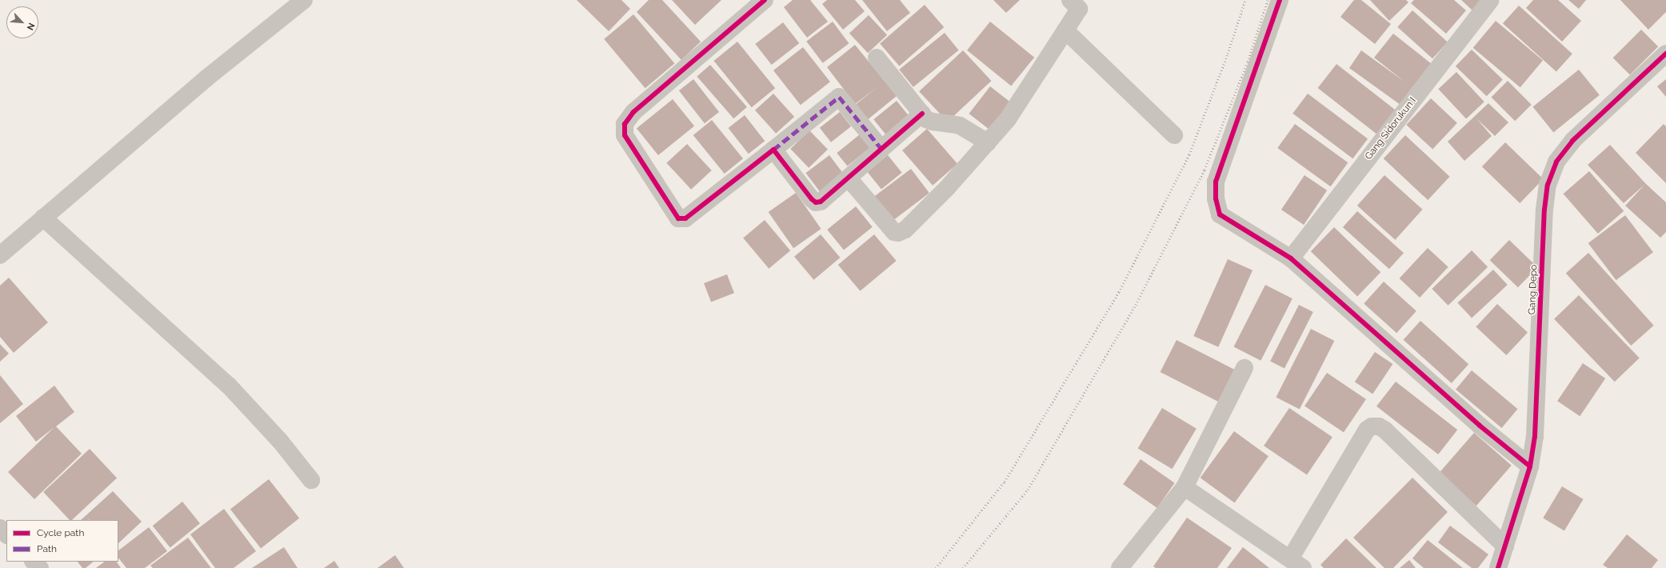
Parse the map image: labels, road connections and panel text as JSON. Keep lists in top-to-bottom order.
{
  "streets": {
    "street": ["Gang Sidorukun I", "Gang Depo"]
  },
  "legend": ["Cycle path", "Path"],
  "north": "bottom right"
}
